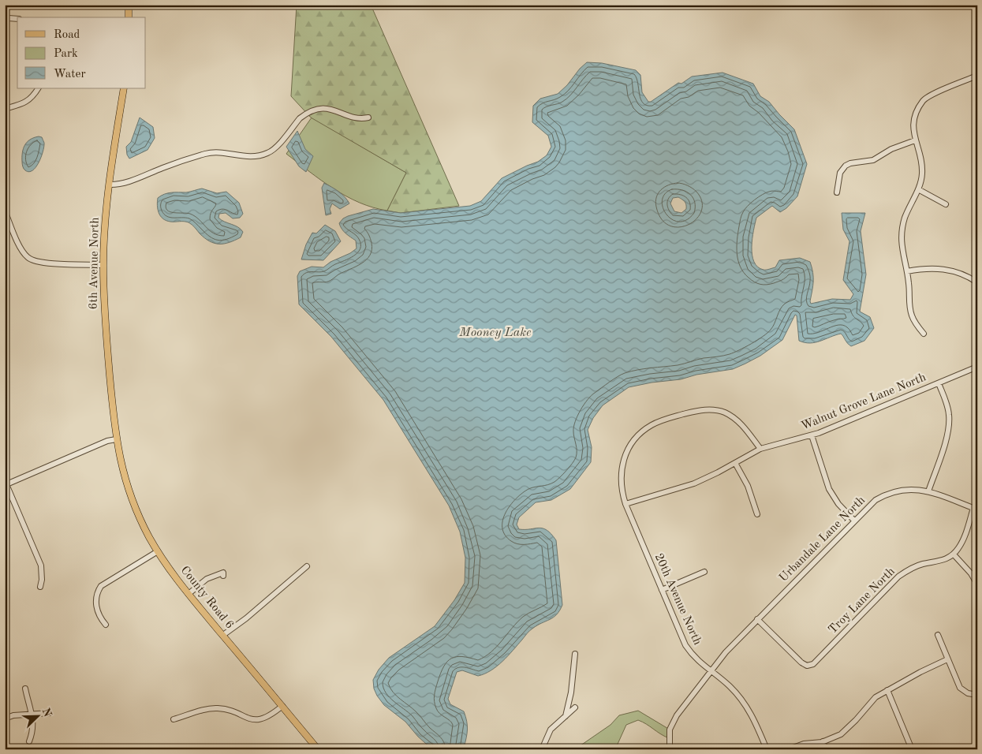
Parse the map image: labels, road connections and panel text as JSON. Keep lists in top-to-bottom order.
{
  "streets": {
    "main road": ["6th Avenue North", "County Road 6"],
    "street": [
      "Walnut Grove Lane North",
      "Urbandale Lane North",
      "20th Avenue North",
      "Troy Lane North"
    ]
  },
  "crossings": [
    ["6th Avenue North", "County Road 6"],
    ["Walnut Grove Lane North", "20th Avenue North"],
    ["Urbandale Lane North", "20th Avenue North"],
    ["Urbandale Lane North", "Troy Lane North"]
  ],
  "water": ["Mooney Lake"],
  "legend": ["Road", "Park", "Water"],
  "north": "top right"
}
